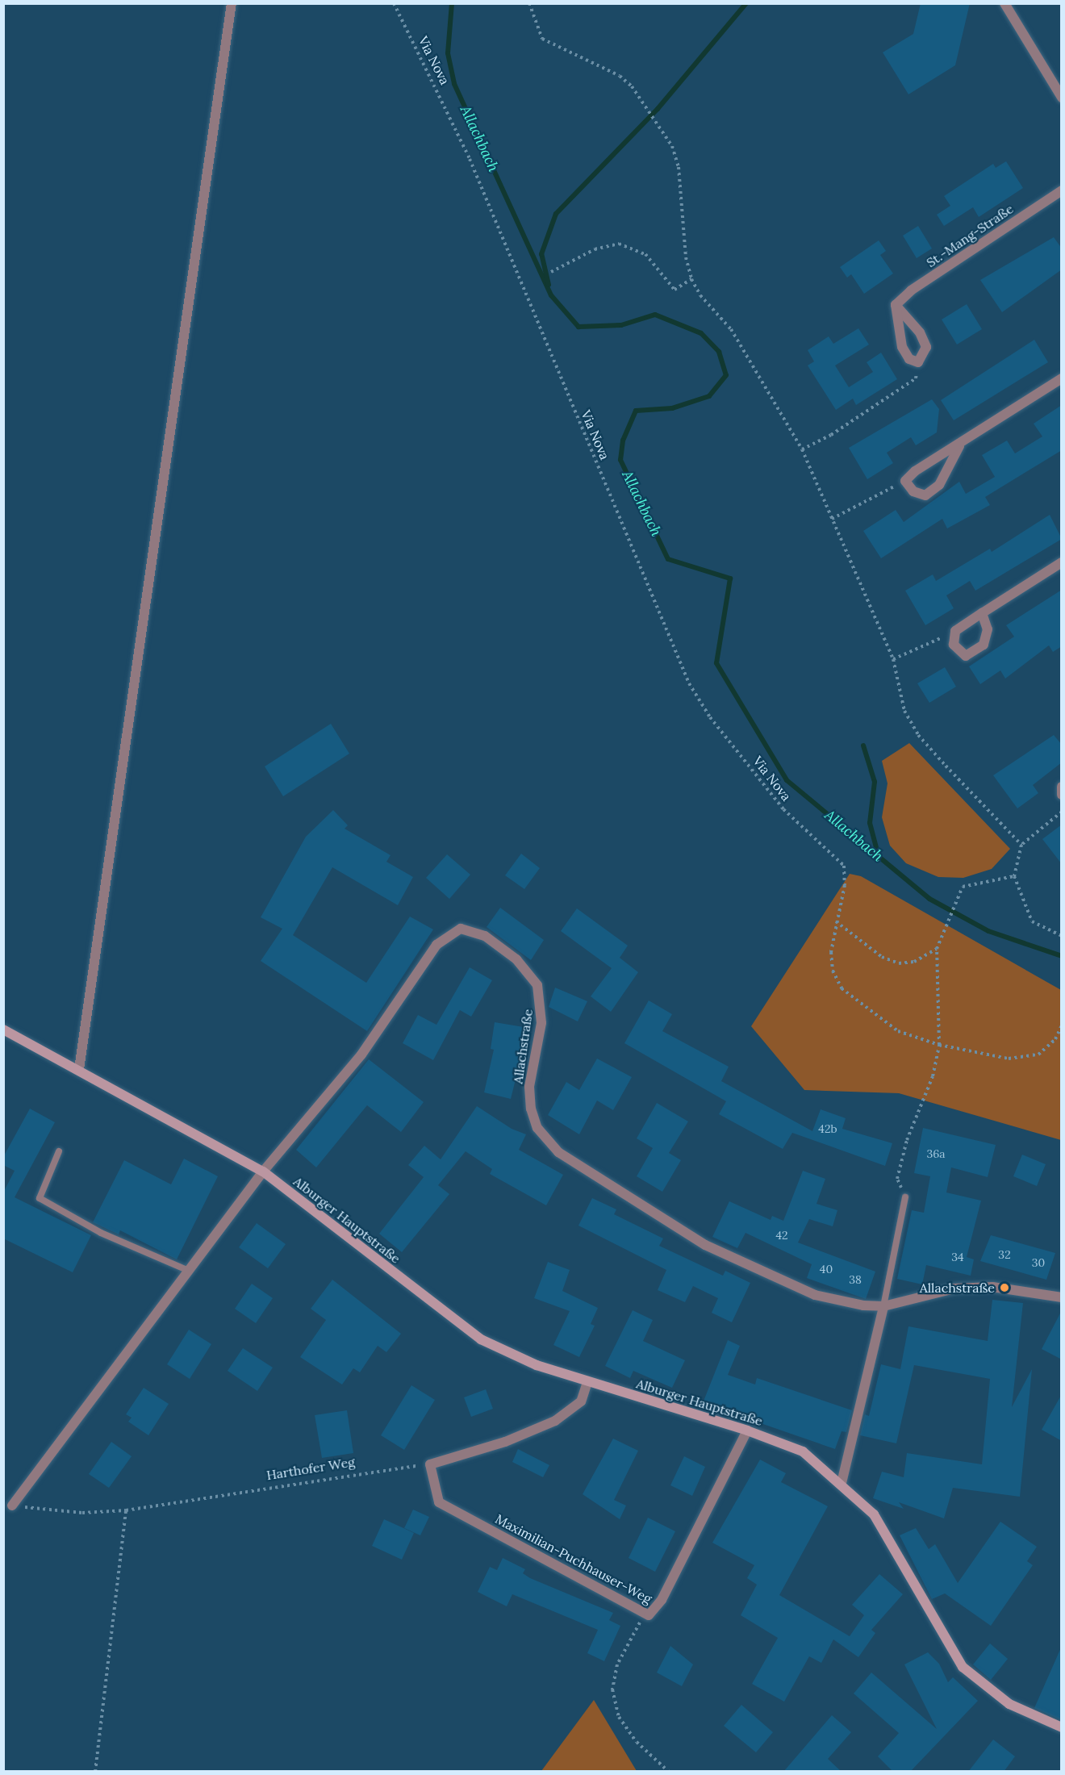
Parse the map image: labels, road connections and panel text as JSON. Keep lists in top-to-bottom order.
{
  "streets": {
    "street": [
      "St.-Mang-Straße",
      "Allachstraße",
      "Alburger Hauptstraße",
      "Maximilian-Puchhauser-Weg"
    ],
    "path": ["Via Nova", "Harthofer Weg"]
  },
  "crossings": [
    ["Allachstraße", "Alburger Hauptstraße"],
    ["Alburger Hauptstraße", "Maximilian-Puchhauser-Weg"],
    ["Harthofer Weg", "Maximilian-Puchhauser-Weg"]
  ],
  "water": ["Allachbach"],
  "places": ["Allachstraße"],
  "house_numbers": [
    "42b",
    "36a",
    "42",
    "32",
    "34",
    "30",
    "40",
    "38"
  ]
}
